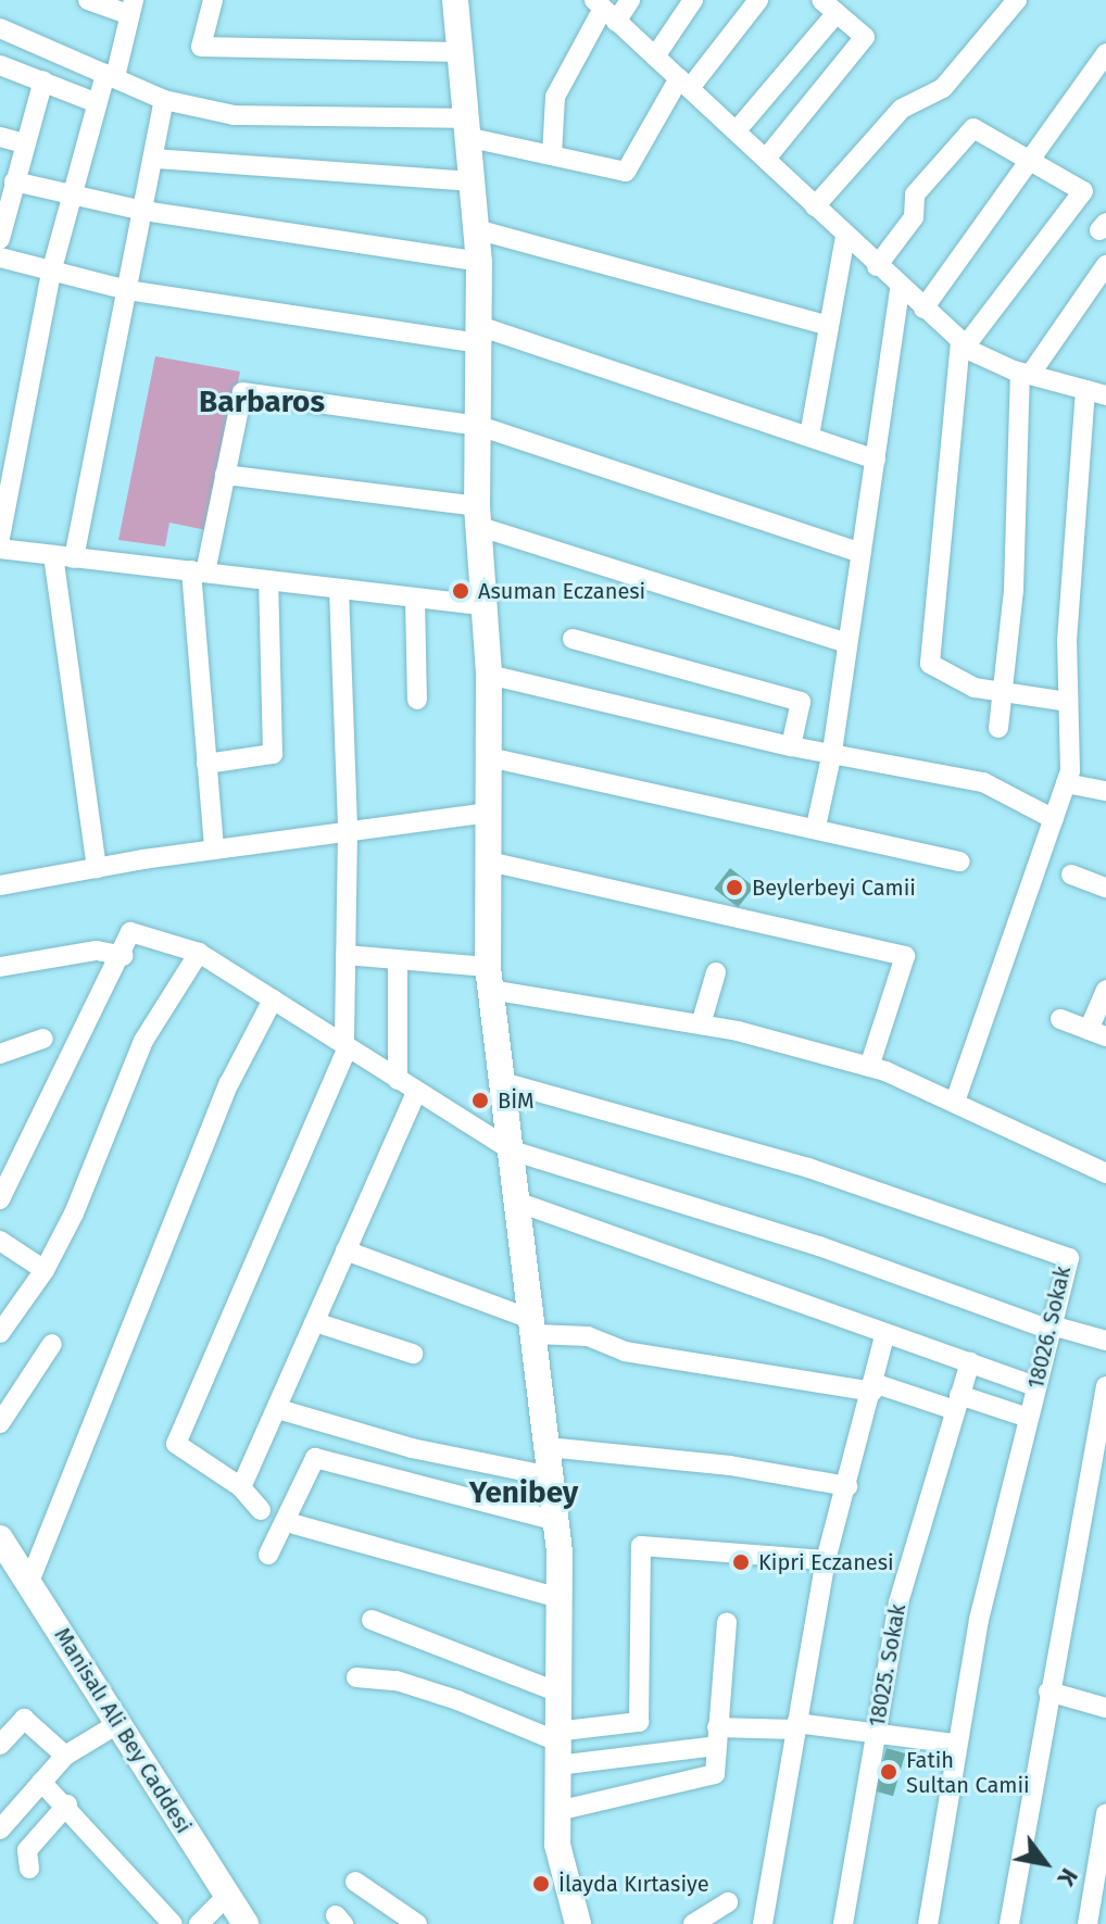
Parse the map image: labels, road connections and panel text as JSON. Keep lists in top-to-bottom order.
{
  "streets": {
    "main road": ["Manisalı Ali Bey Caddesi"],
    "street": ["18026. Sokak", "18025. Sokak"]
  },
  "districts": ["Barbaros", "Yenibey"],
  "places": [
    "Asuman Eczanesi",
    "Beylerbeyi Camii",
    "BİM",
    "Kipri Eczanesi",
    "Fatih Sultan Camii",
    "İlayda Kırtasiye"
  ],
  "north": "bottom right"
}
